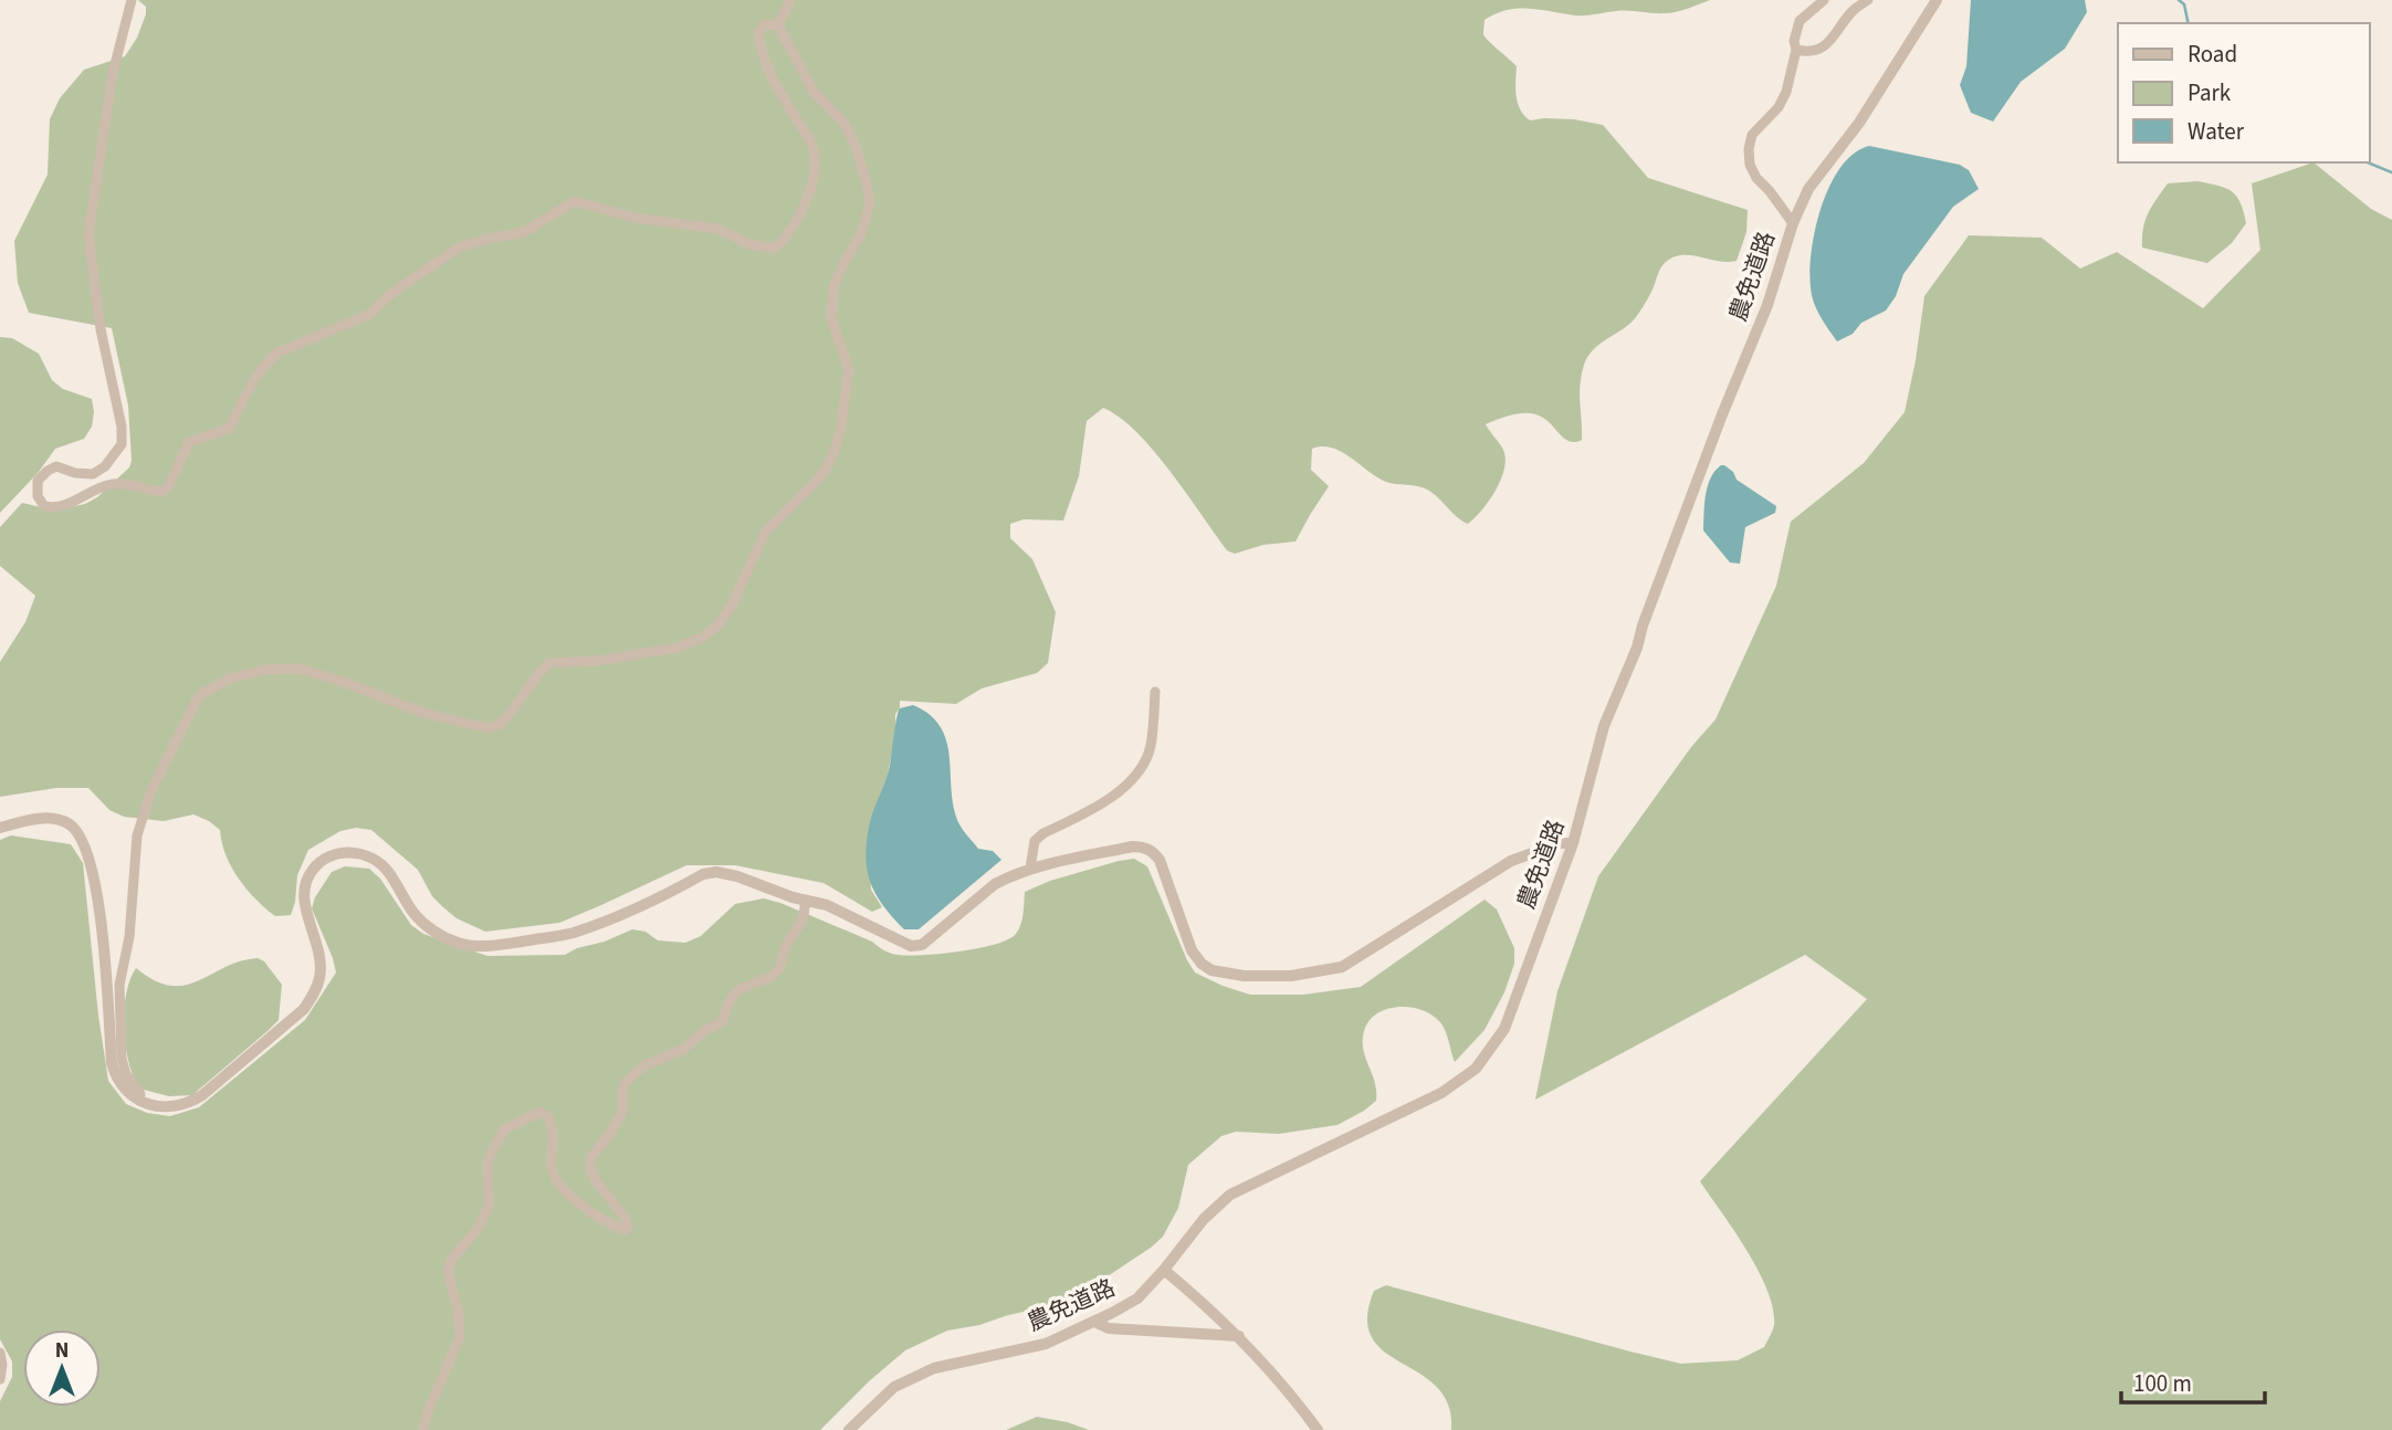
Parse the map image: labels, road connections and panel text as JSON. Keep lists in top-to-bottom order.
{
  "streets": {
    "street": ["農免道路"]
  },
  "legend": ["Road", "Park", "Water"],
  "scale_bar": "100 m",
  "north": "top"
}
